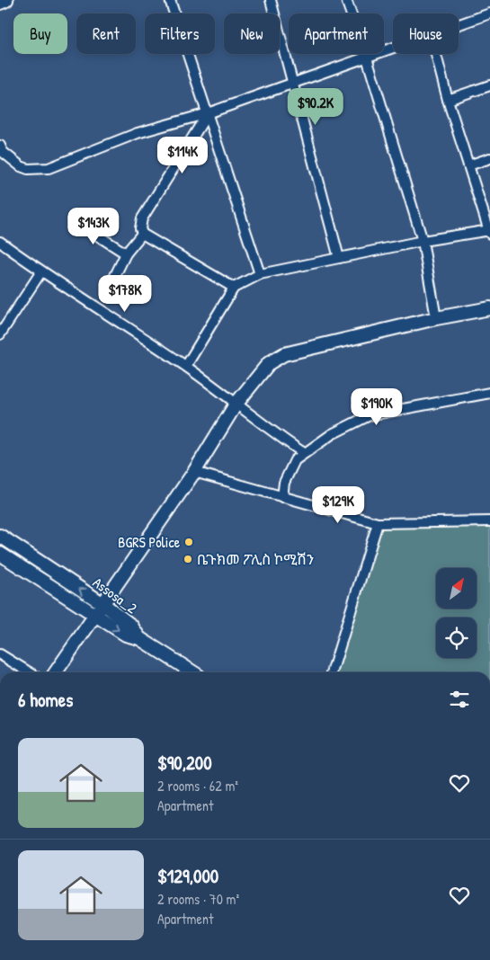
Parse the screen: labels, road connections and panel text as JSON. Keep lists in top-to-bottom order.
{
  "streets": {
    "street": ["Assosa_2"]
  },
  "places": ["BGRS Police", "ቤጉክመ ፖሊስ ኮሚሽን"],
  "north": "top right",
  "page": {
    "chip": [
      "Buy",
      "Rent",
      "Filters",
      "New",
      "Apartment",
      "House"
    ],
    "price": [
      "$90.2K",
      "$114K",
      "$143K",
      "$178K",
      "$190K",
      "$129K"
    ],
    "heading": "6 homes",
    "list": [
      {
        "name": "$90,200",
        "note": "2 rooms · 62 m² · Apartment"
      },
      {
        "name": "$129,000",
        "note": "2 rooms · 70 m² · Apartment"
      }
    ]
  }
}
